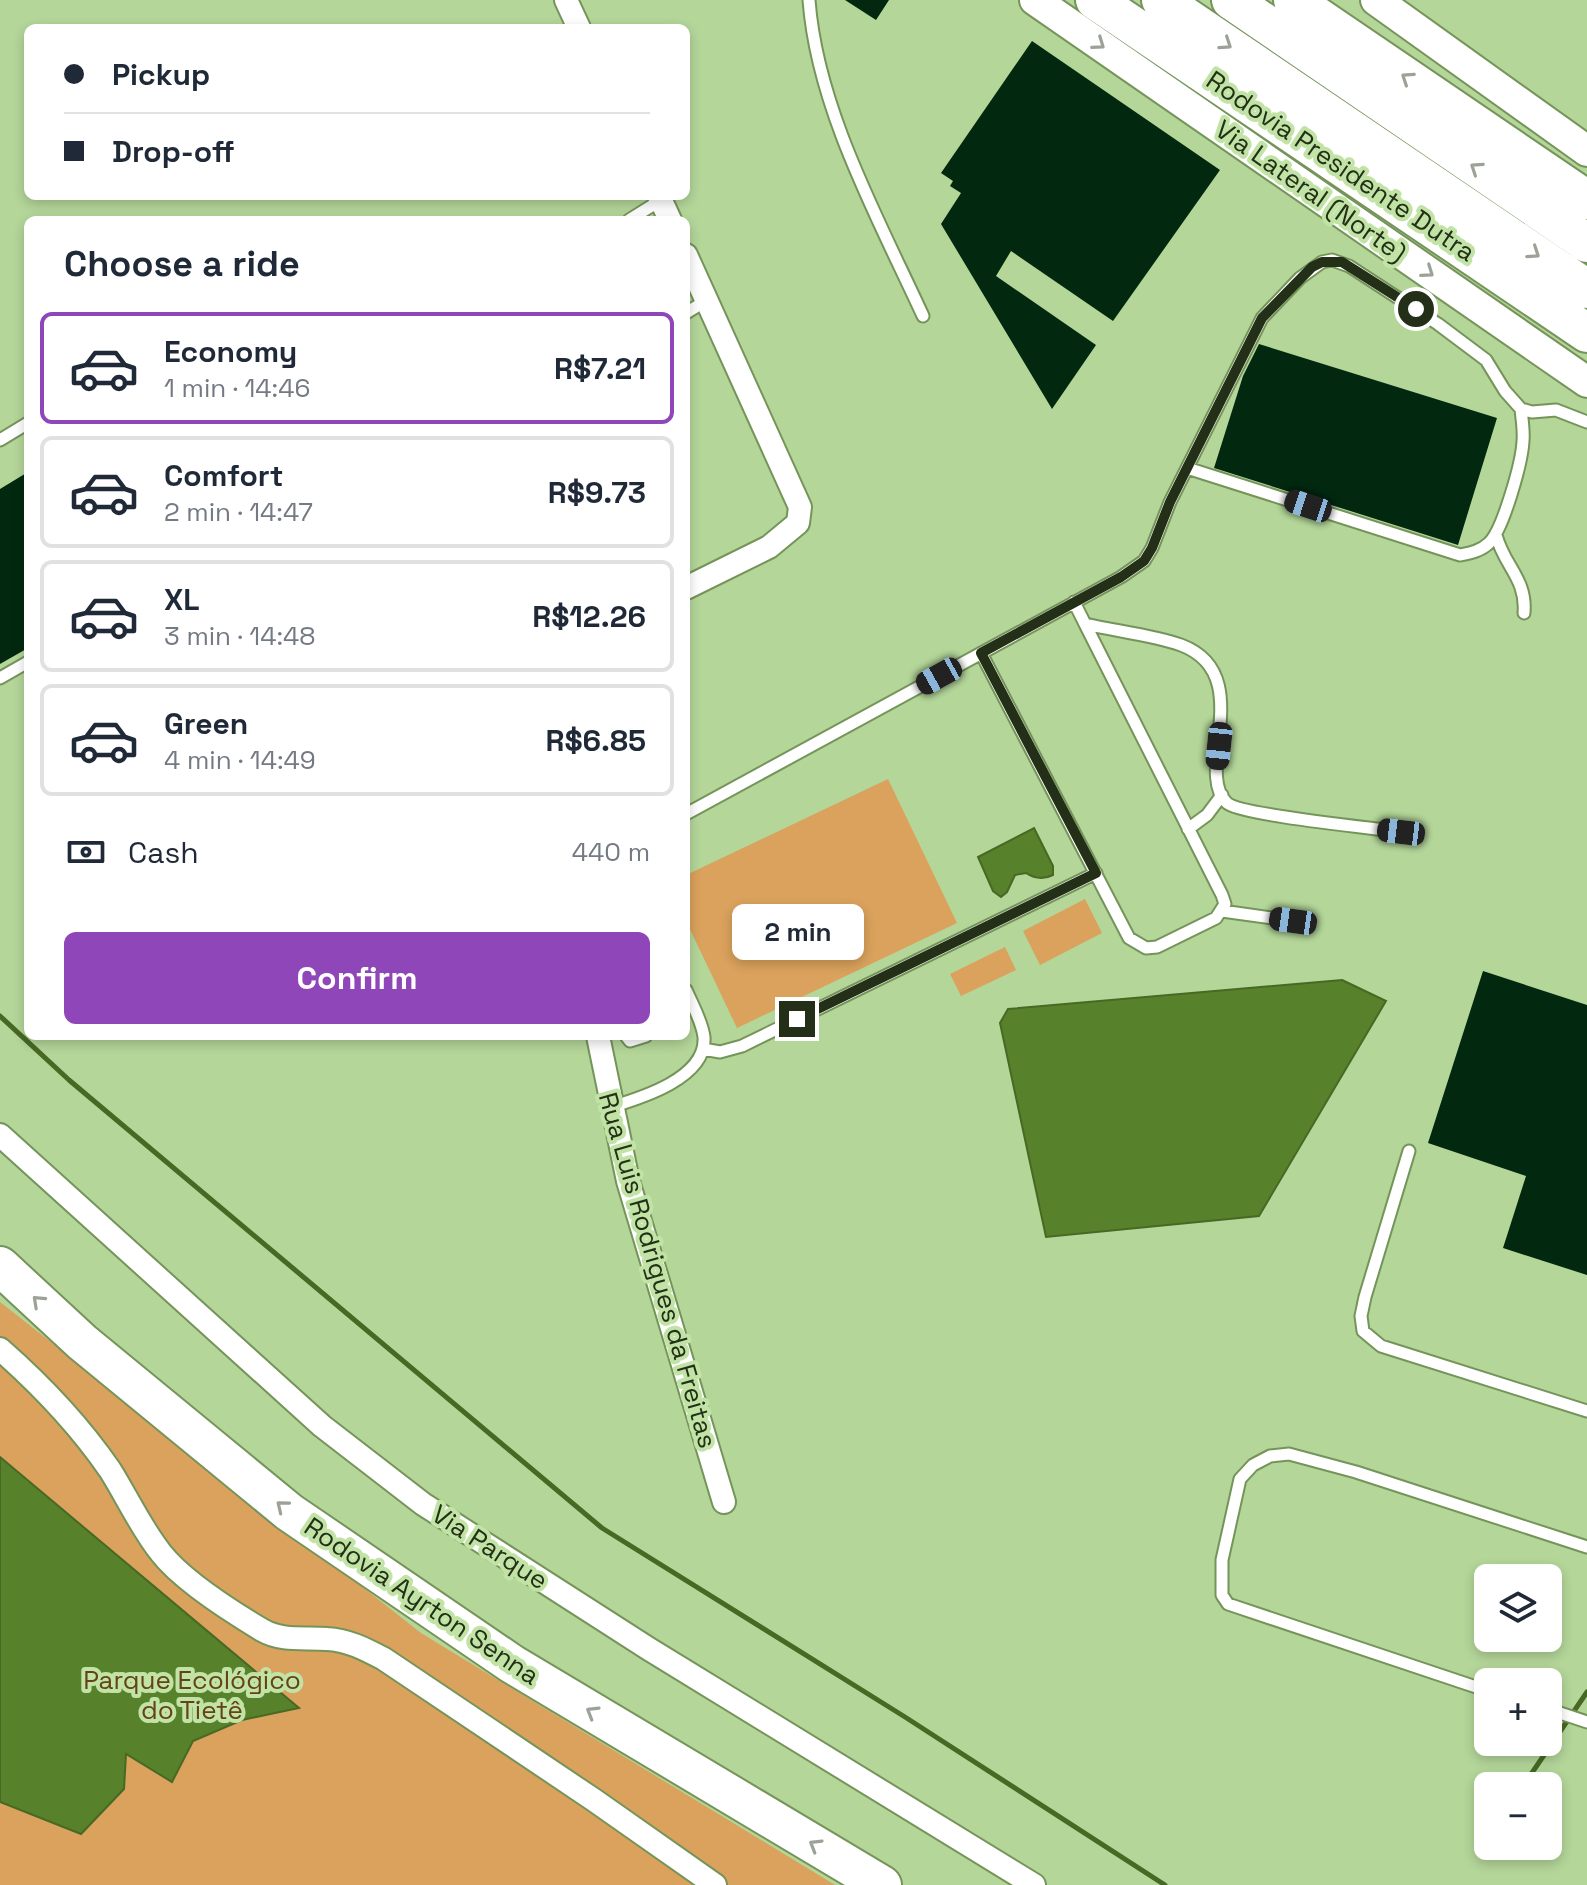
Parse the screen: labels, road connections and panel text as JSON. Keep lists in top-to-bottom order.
{
  "streets": {
    "highway": ["Rodovia Presidente Dutra", "Rodovia Ayrton Senna"],
    "main road": ["Via Lateral (Norte)"],
    "street": ["Rua Luis Rodrigues da Freitas", "Via Parque"]
  },
  "one_way": ["Rodovia Ayrton Senna"],
  "parks": ["Parque Ecológico do Tietê"],
  "page": {
    "banner": ["Pickup", "Drop-off"],
    "heading": "Choose a ride",
    "list": [
      {
        "name": "Economy",
        "note": "1 min · 14:46",
        "value": "R$7.21"
      },
      {
        "name": "Comfort",
        "note": "2 min · 14:47",
        "value": "R$9.73"
      },
      {
        "name": "XL",
        "note": "3 min · 14:48",
        "value": "R$12.26"
      },
      {
        "name": "Green",
        "note": "4 min · 14:49",
        "value": "R$6.85"
      }
    ],
    "pay": ["Cash", "440 m"],
    "bubble": "2 min",
    "buttons": "Confirm",
    "map_buttons": ["+", "−"]
  }
}
